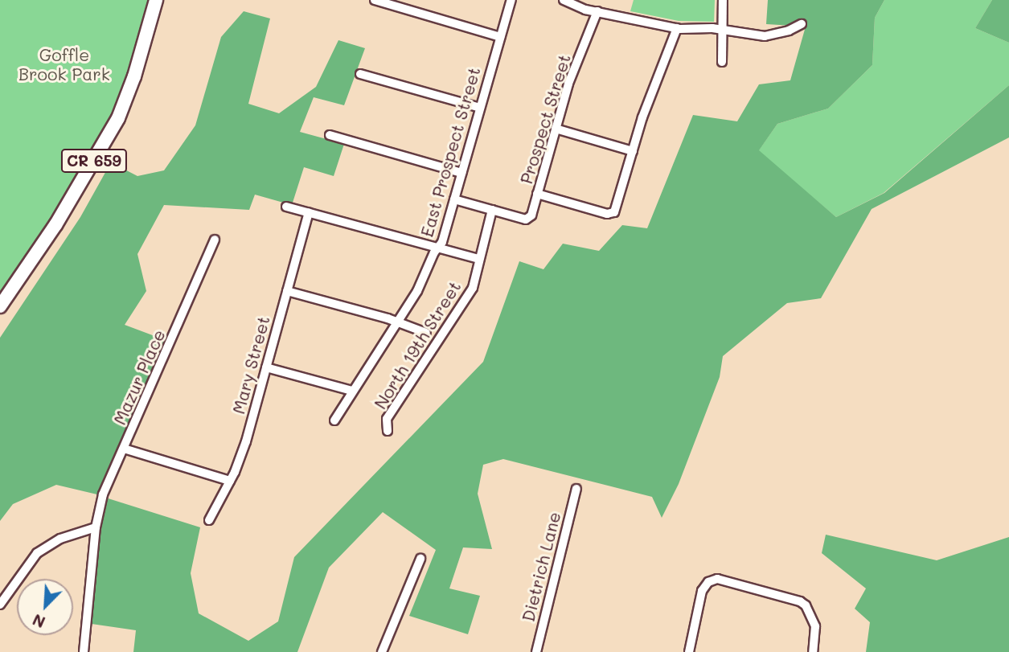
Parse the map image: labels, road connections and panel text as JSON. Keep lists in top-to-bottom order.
{
  "streets": {
    "main road": ["CR 659"],
    "street": [
      "Prospect Street",
      "East Prospect Street",
      "North 19th Street",
      "Mary Street",
      "Mazur Place",
      "Dietrich Lane"
    ]
  },
  "crossings": [
    ["Prospect Street", "North 19th Street"]
  ],
  "parks": ["Goffle Brook Park"],
  "north": "bottom left"
}
